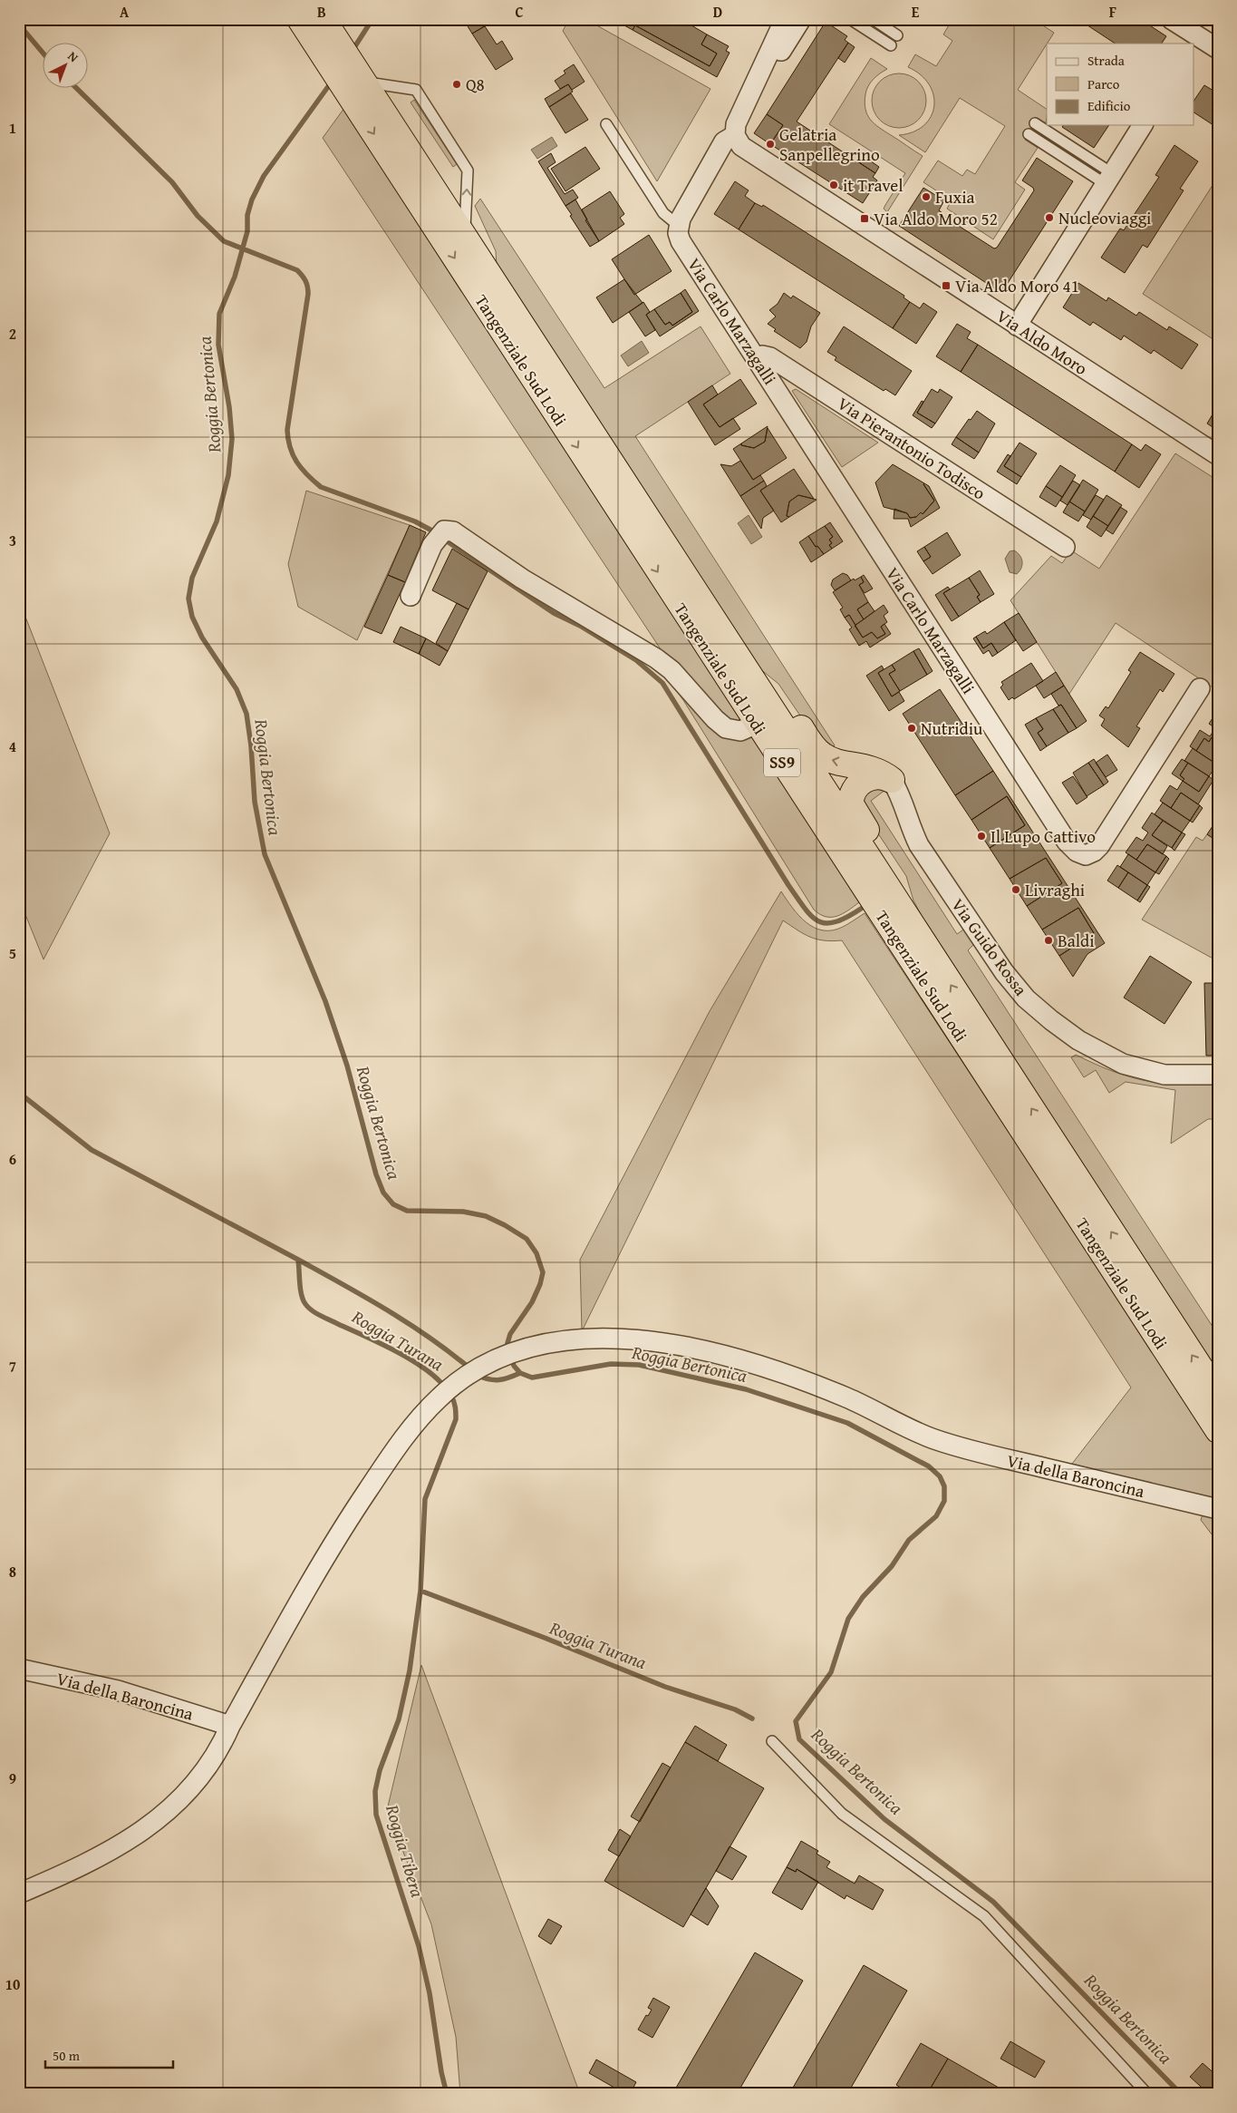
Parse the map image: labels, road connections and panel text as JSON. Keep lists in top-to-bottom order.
{
  "streets": {
    "highway": ["Tangenziale Sud Lodi", "SS9"],
    "street": [
      "Via Carlo Marzagalli",
      "Via Aldo Moro",
      "Via Pierantonio Todisco",
      "Via Guido Rossa",
      "Via della Baroncina"
    ]
  },
  "crossings": [
    ["Via Carlo Marzagalli", "Via Pierantonio Todisco"]
  ],
  "water": ["Roggia Bertonica", "Roggia Turana", "Roggia Tibera"],
  "places": {
    "other": [
      "Q8",
      "Gelatria Sanpellegrino",
      "it Travel",
      "Fuxia",
      "Nucleoviaggi",
      "Nutridiu",
      "Il Lupo Cattivo",
      "Livraghi",
      "Baldi"
    ],
    "transit": ["Via Aldo Moro 52", "Via Aldo Moro 41"]
  },
  "legend": ["Strada", "Parco", "Edificio"],
  "scale_bar": "50 m",
  "north": "top right",
  "grid": {
    "columns": [
      "A",
      "B",
      "C",
      "D",
      "E",
      "F"
    ],
    "rows": [
      "1",
      "2",
      "3",
      "4",
      "5",
      "6",
      "7",
      "8",
      "9",
      "10"
    ]
  }
}
